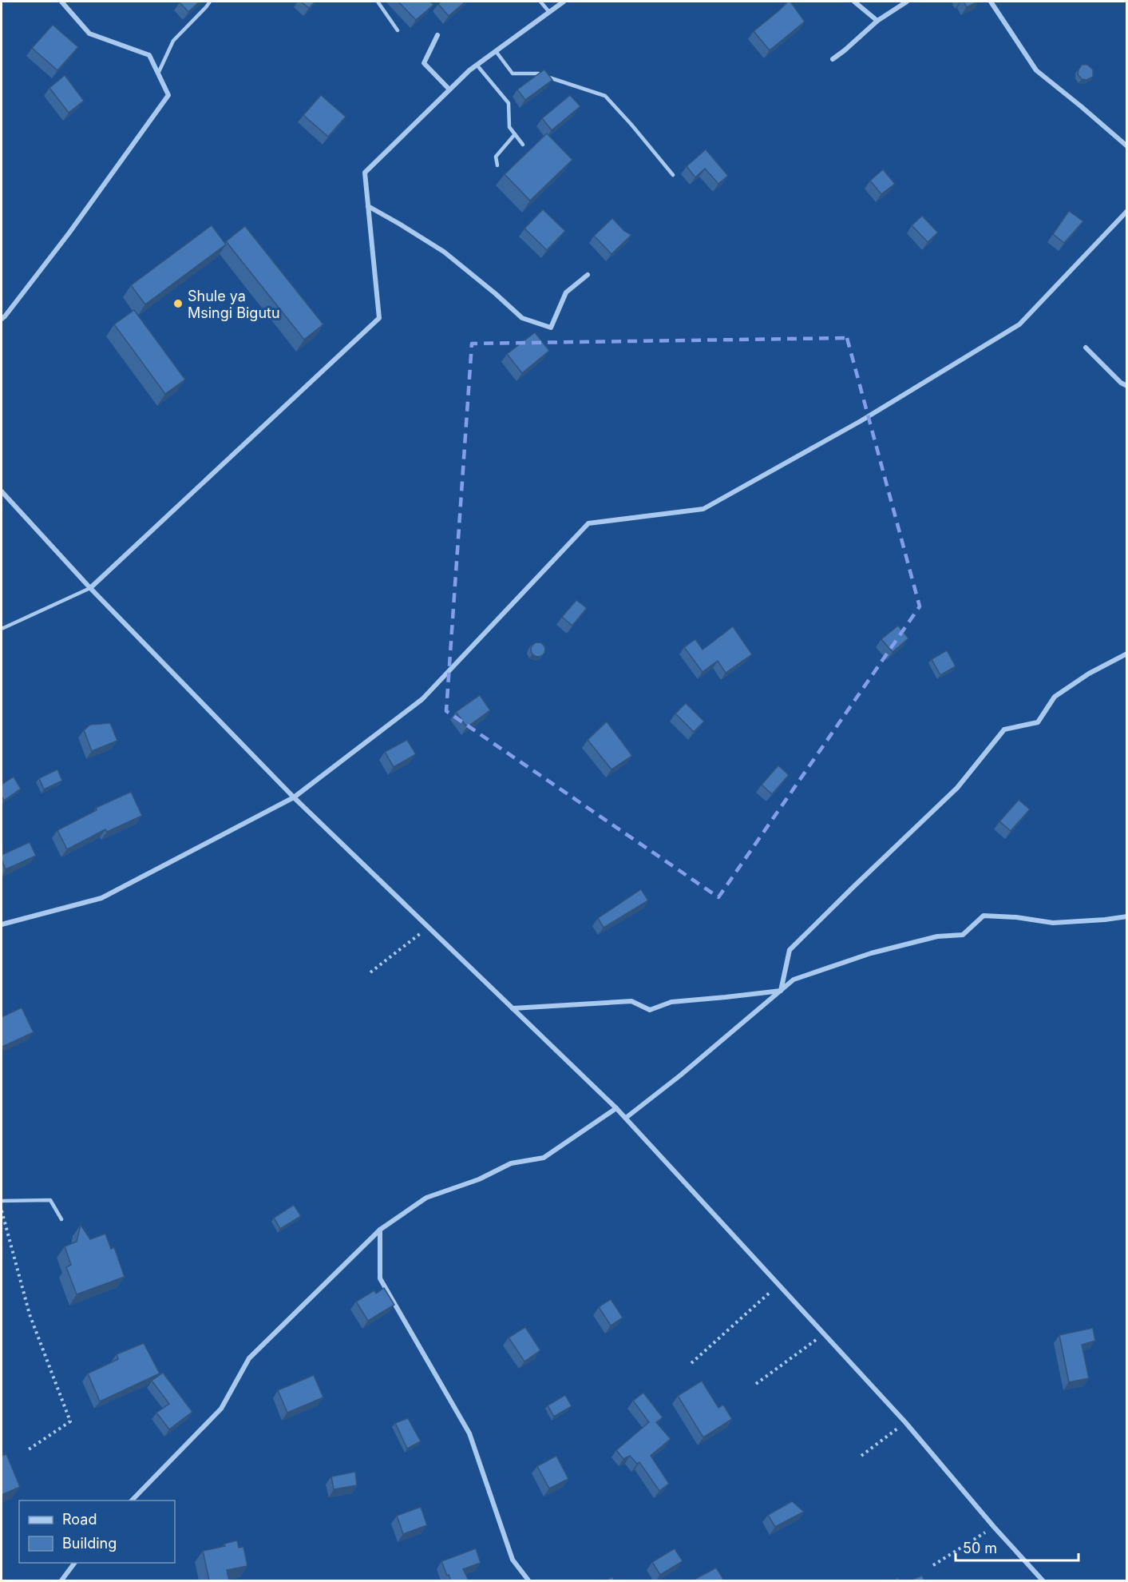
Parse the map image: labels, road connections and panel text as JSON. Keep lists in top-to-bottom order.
{
  "places": ["Shule ya Msingi Bigutu"],
  "legend": ["Road", "Building"],
  "scale_bar": "50 m"
}
